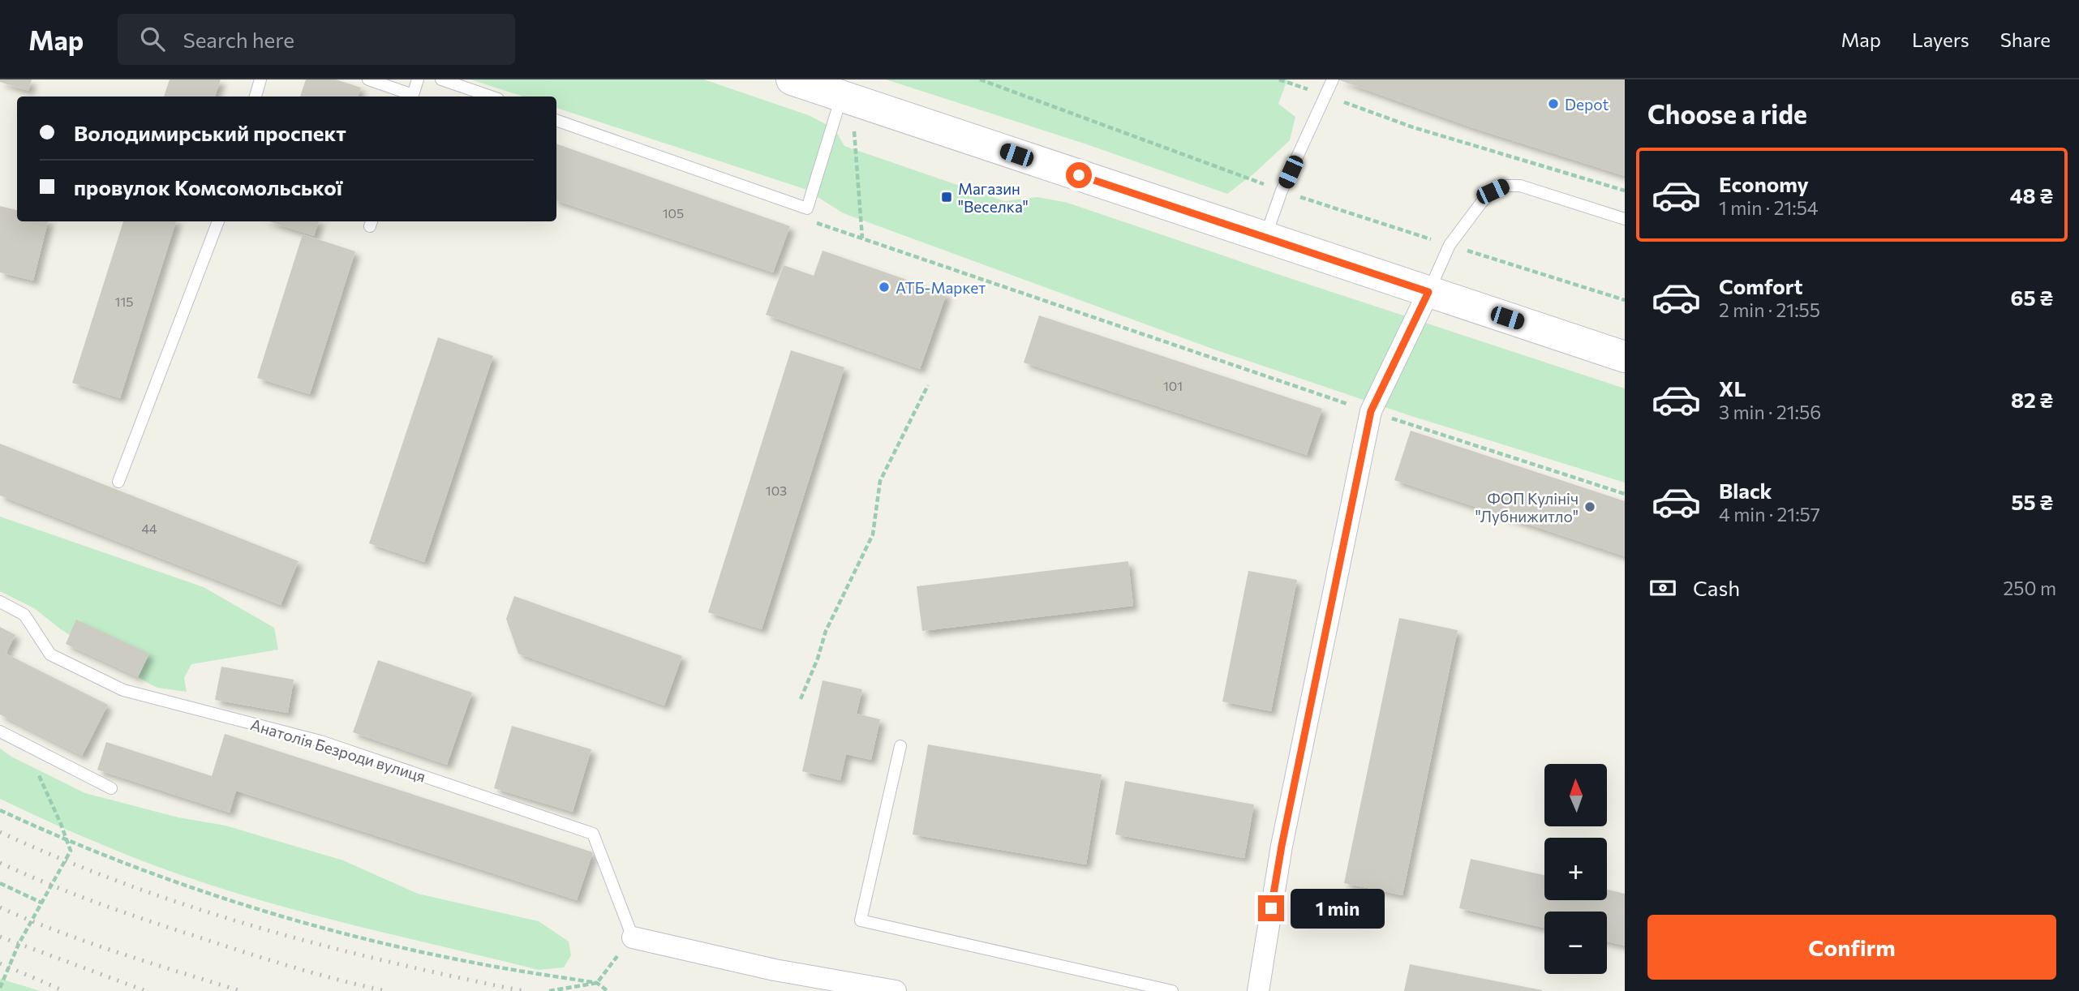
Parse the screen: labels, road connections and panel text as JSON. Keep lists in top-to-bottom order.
{
  "streets": {
    "lane": ["Анатолія Безроди вулиця"]
  },
  "places": {
    "other": ["Depot", "АТБ-Маркет", "ФОП Кулініч \"Лубнижитло\""],
    "transit": ["Магазин \"Веселка\""]
  },
  "house_numbers": [
    "105",
    "115",
    "101",
    "103",
    "44"
  ],
  "north": "top",
  "page": {
    "header": "Map",
    "search": "Search here",
    "nav": ["Map", "Layers", "Share"],
    "heading": "Choose a ride",
    "banner": ["Володимирський проспект", "провулок Комсомольської"],
    "list": [
      {
        "name": "Economy",
        "note": "1 min · 21:54",
        "value": "48 ₴"
      },
      {
        "name": "Comfort",
        "note": "2 min · 21:55",
        "value": "65 ₴"
      },
      {
        "name": "XL",
        "note": "3 min · 21:56",
        "value": "82 ₴"
      },
      {
        "name": "Black",
        "note": "4 min · 21:57",
        "value": "55 ₴"
      }
    ],
    "pay": ["Cash", "250 m"],
    "map_buttons": ["+", "−"],
    "bubble": "1 min",
    "buttons": "Confirm"
  }
}
